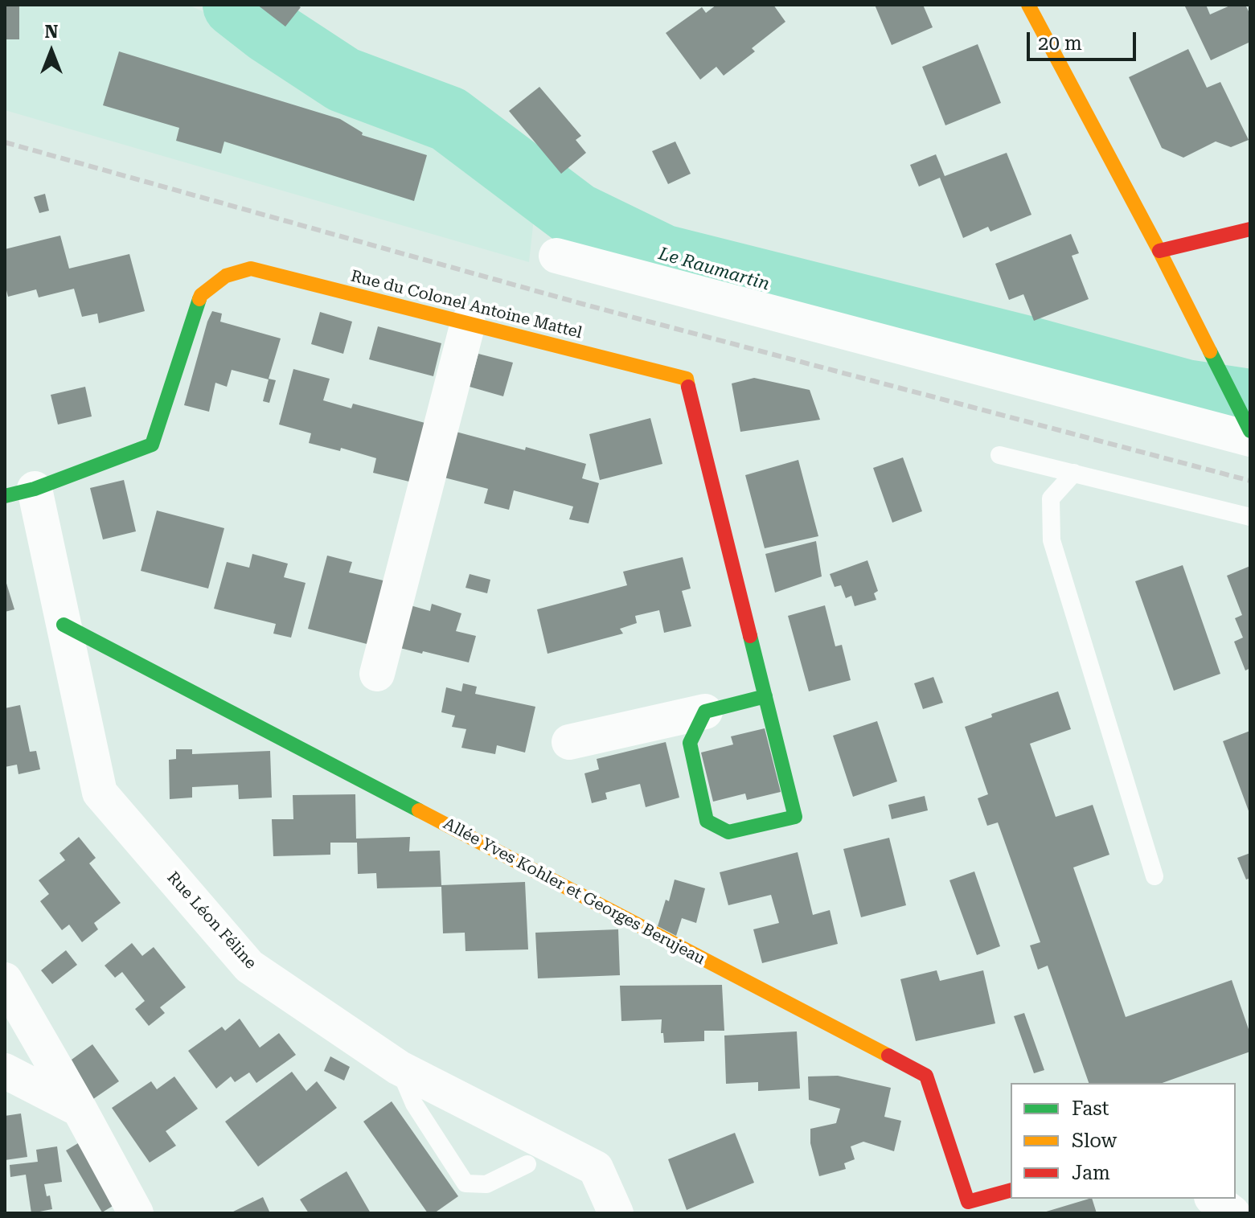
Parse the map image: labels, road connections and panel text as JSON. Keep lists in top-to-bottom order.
{
  "streets": {
    "street": ["Rue du Colonel Antoine Mattel", "Allée Yves Kohler et Georges Berujeau", "Rue Léon Féline"]
  },
  "crossings": [
    ["Rue du Colonel Antoine Mattel", "Rue Léon Féline"],
    ["Allée Yves Kohler et Georges Berujeau", "Rue Léon Féline"]
  ],
  "water": ["Le Raumartin"],
  "legend": ["Fast", "Slow", "Jam"],
  "scale_bar": "20 m",
  "north": "top"
}
